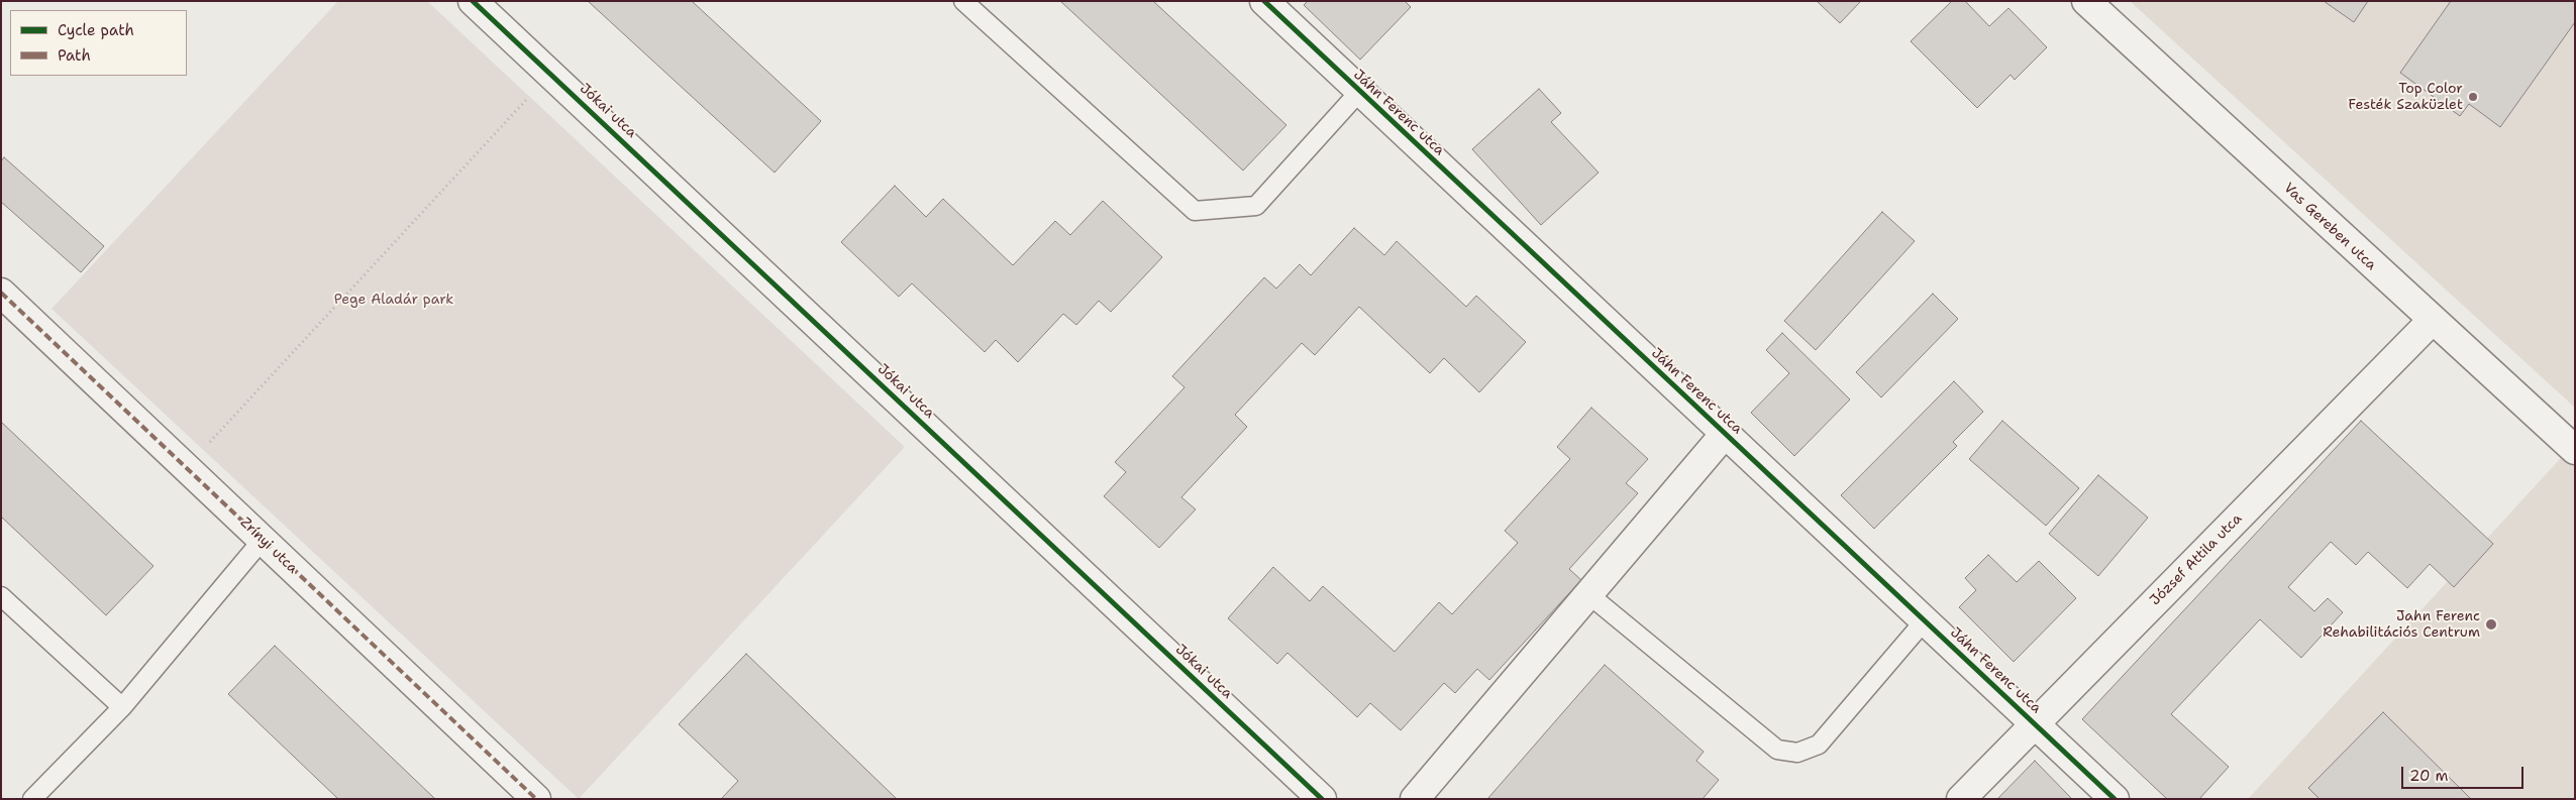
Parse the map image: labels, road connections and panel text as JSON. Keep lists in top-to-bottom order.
{
  "streets": {
    "street": [
      "Jókai utca",
      "Jáhn Ferenc utca",
      "Vas Gereben utca",
      "Zrínyi utca",
      "József Attila utca"
    ]
  },
  "crossings": [
    ["Jáhn Ferenc utca", "József Attila utca"],
    ["Vas Gereben utca", "József Attila utca"]
  ],
  "parks": ["Pege Aladár park"],
  "places": ["Top Color Festék Szaküzlet", "Jahn Ferenc Rehabilitációs Centrum"],
  "legend": ["Cycle path", "Path"],
  "scale_bar": "20 m"
}
